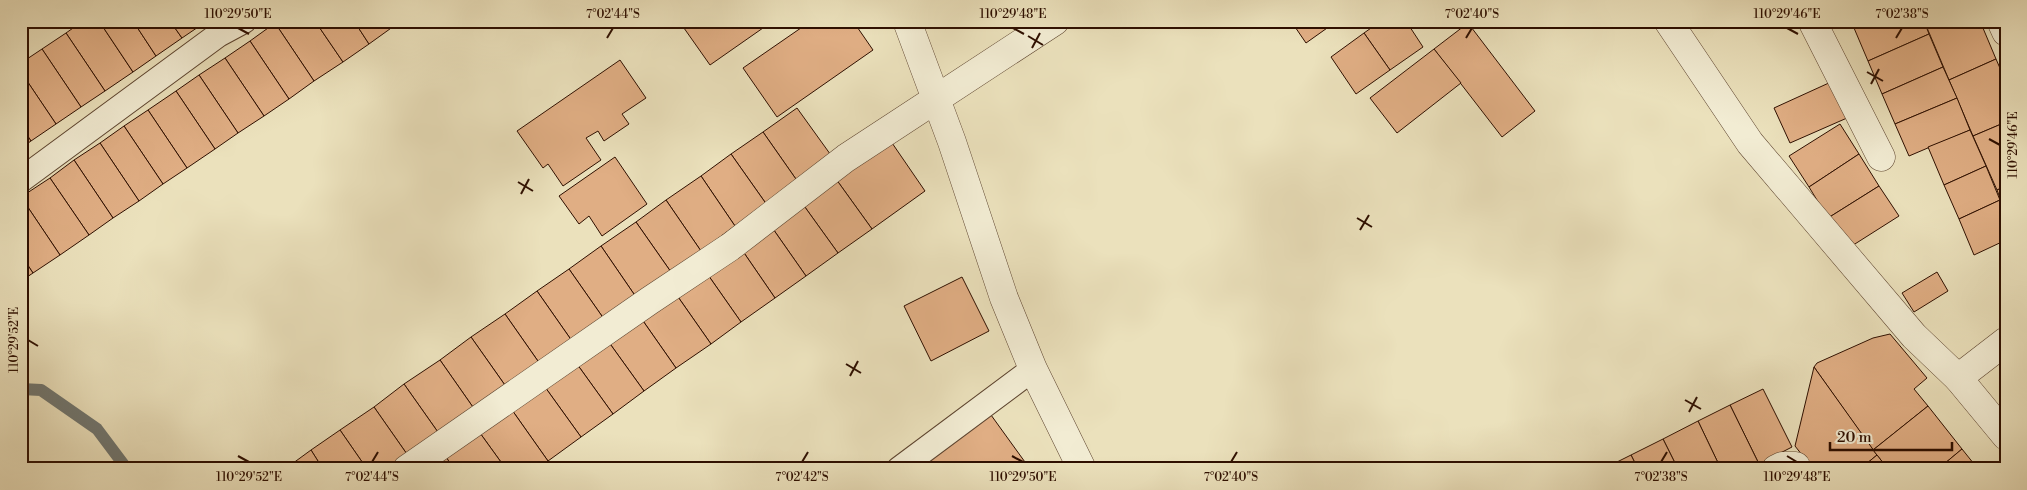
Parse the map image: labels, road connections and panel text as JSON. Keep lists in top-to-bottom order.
{
  "scale_bar": "20 m",
  "coordinates": [
    "110°29'50\"E",
    "7°02'44\"S",
    "110°29'48\"E",
    "7°02'40\"S",
    "110°29'46\"E",
    "7°02'38\"S",
    "110°29'52\"E",
    "7°02'42\"S"
  ]
}
